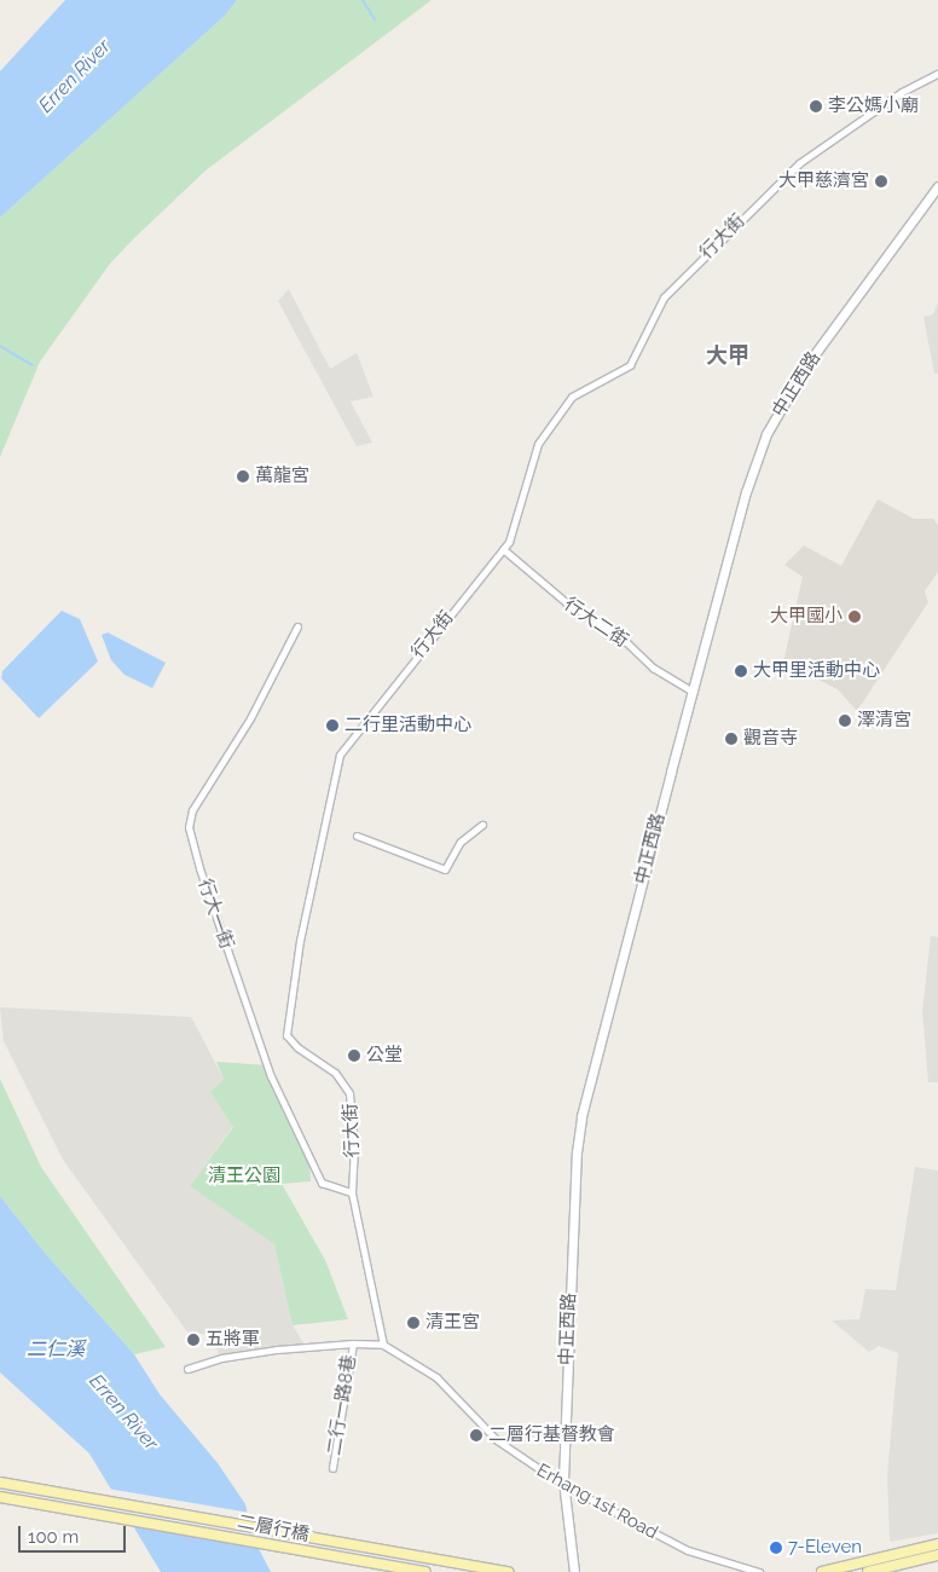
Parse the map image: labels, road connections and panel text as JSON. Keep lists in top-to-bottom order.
{
  "streets": {
    "main road": ["二層行橋"],
    "street": [
      "行大街",
      "中正西路",
      "行大二街",
      "行大一街",
      "二行一路8巷",
      "Erhang 1st Road"
    ]
  },
  "crossings": [
    ["行大街", "行大二街"],
    ["行大街", "行大一街"],
    ["行大街", "Erhang 1st Road"],
    ["中正西路", "行大二街"],
    ["中正西路", "Erhang 1st Road"],
    ["二行一路8巷", "Erhang 1st Road"]
  ],
  "districts": ["大甲"],
  "water": ["Erren River", "二仁溪"],
  "parks": ["清王公園"],
  "places": [
    "李公媽小廟",
    "大甲慈濟宮",
    "萬龍宮",
    "大甲國小",
    "大甲里活動中心",
    "澤清宮",
    "二行里活動中心",
    "觀音寺",
    "公堂",
    "清王宮",
    "五將軍",
    "二層行基督教會",
    "7-Eleven"
  ],
  "scale_bar": "100 m"
}
